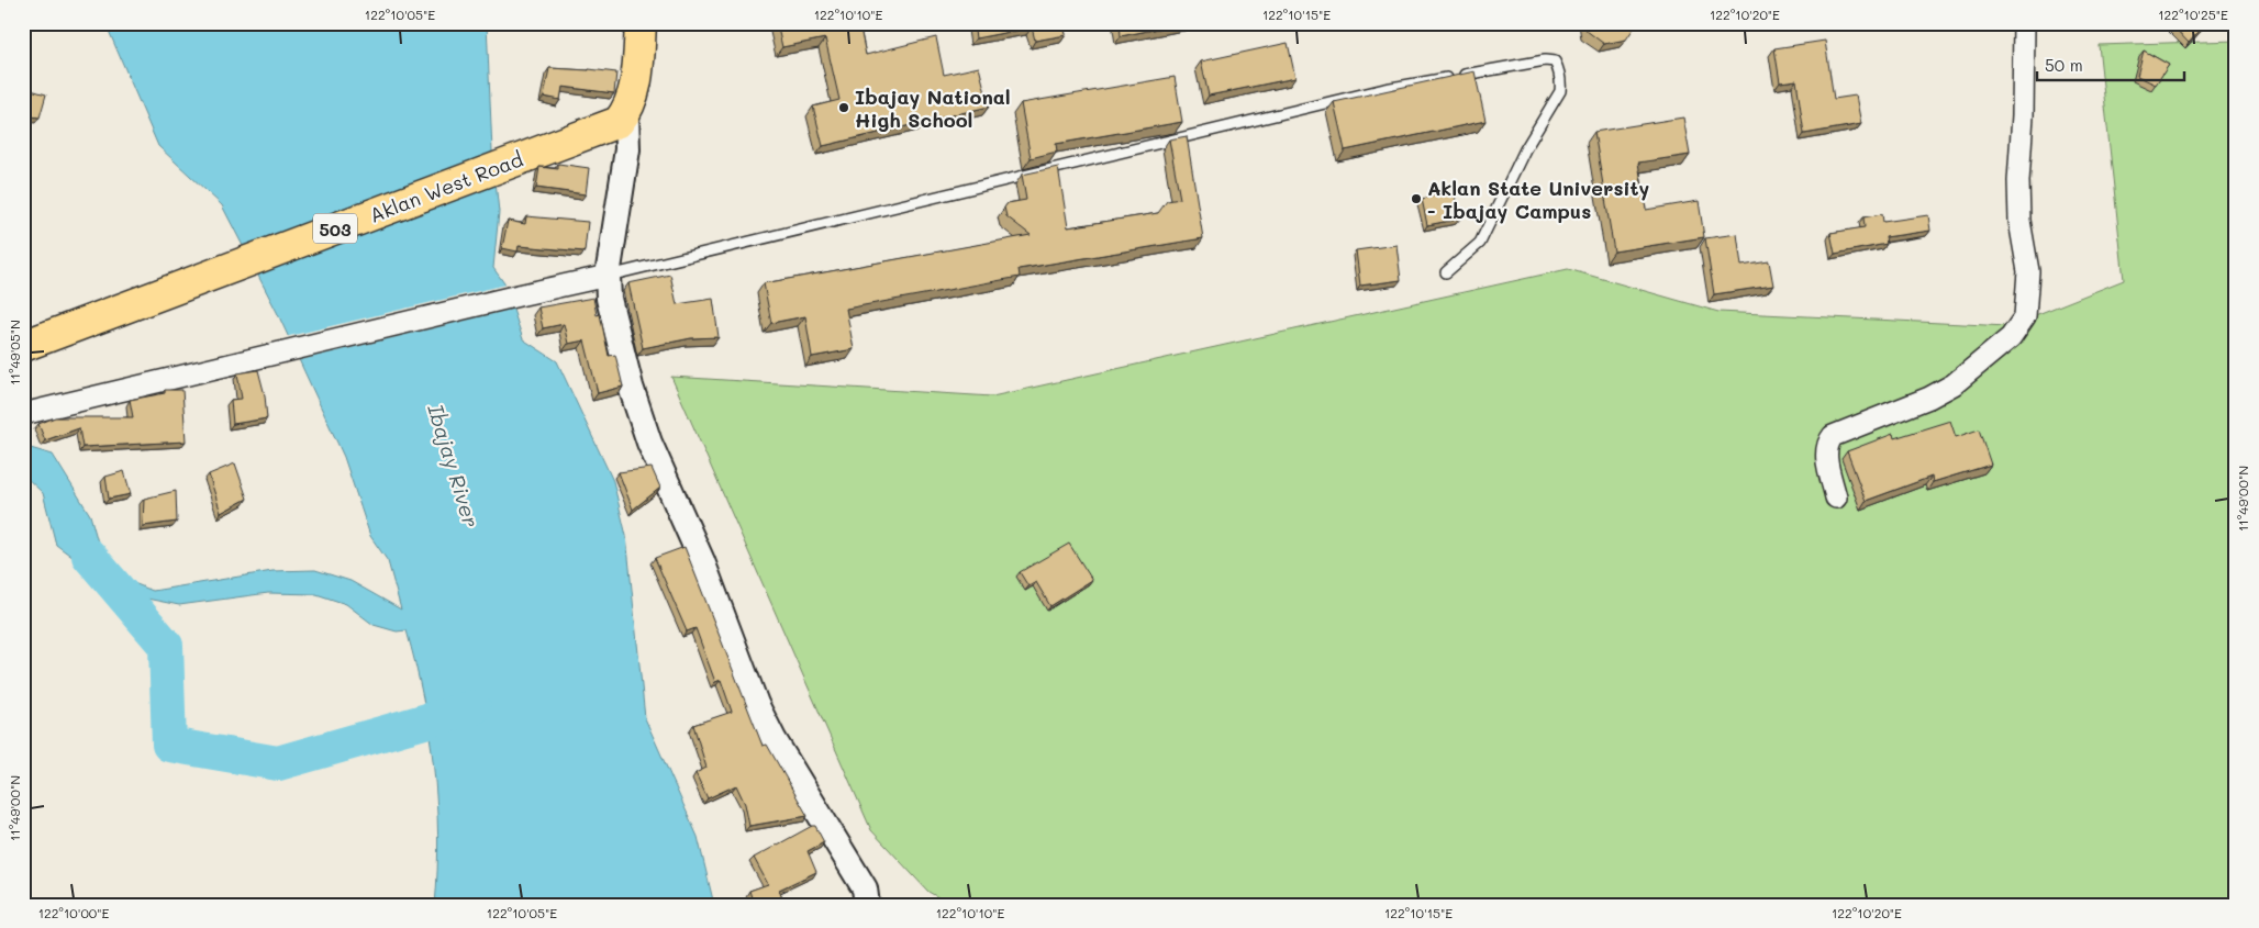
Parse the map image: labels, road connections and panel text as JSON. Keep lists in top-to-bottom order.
{
  "streets": {
    "main road": ["Aklan West Road", "503"]
  },
  "water": ["Ibajay River"],
  "places": ["Ibajay National High School", "Aklan State University - Ibajay Campus"],
  "scale_bar": "50 m",
  "coordinates": [
    "122°10'05\"E",
    "122°10'10\"E",
    "122°10'15\"E",
    "122°10'20\"E",
    "122°10'25\"E",
    "11°49'05\"N",
    "11°49'00\"N",
    "122°10'00\"E"
  ]
}
